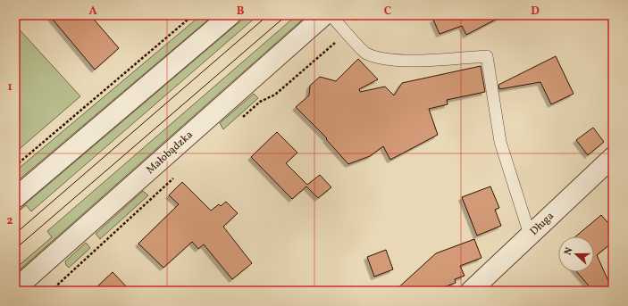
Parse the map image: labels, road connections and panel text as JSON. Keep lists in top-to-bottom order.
{
  "streets": {
    "street": ["Małobądzka", "Długa"]
  },
  "north": "left",
  "grid": {
    "columns": [
      "A",
      "B",
      "C",
      "D"
    ],
    "rows": ["1", "2"]
  }
}
